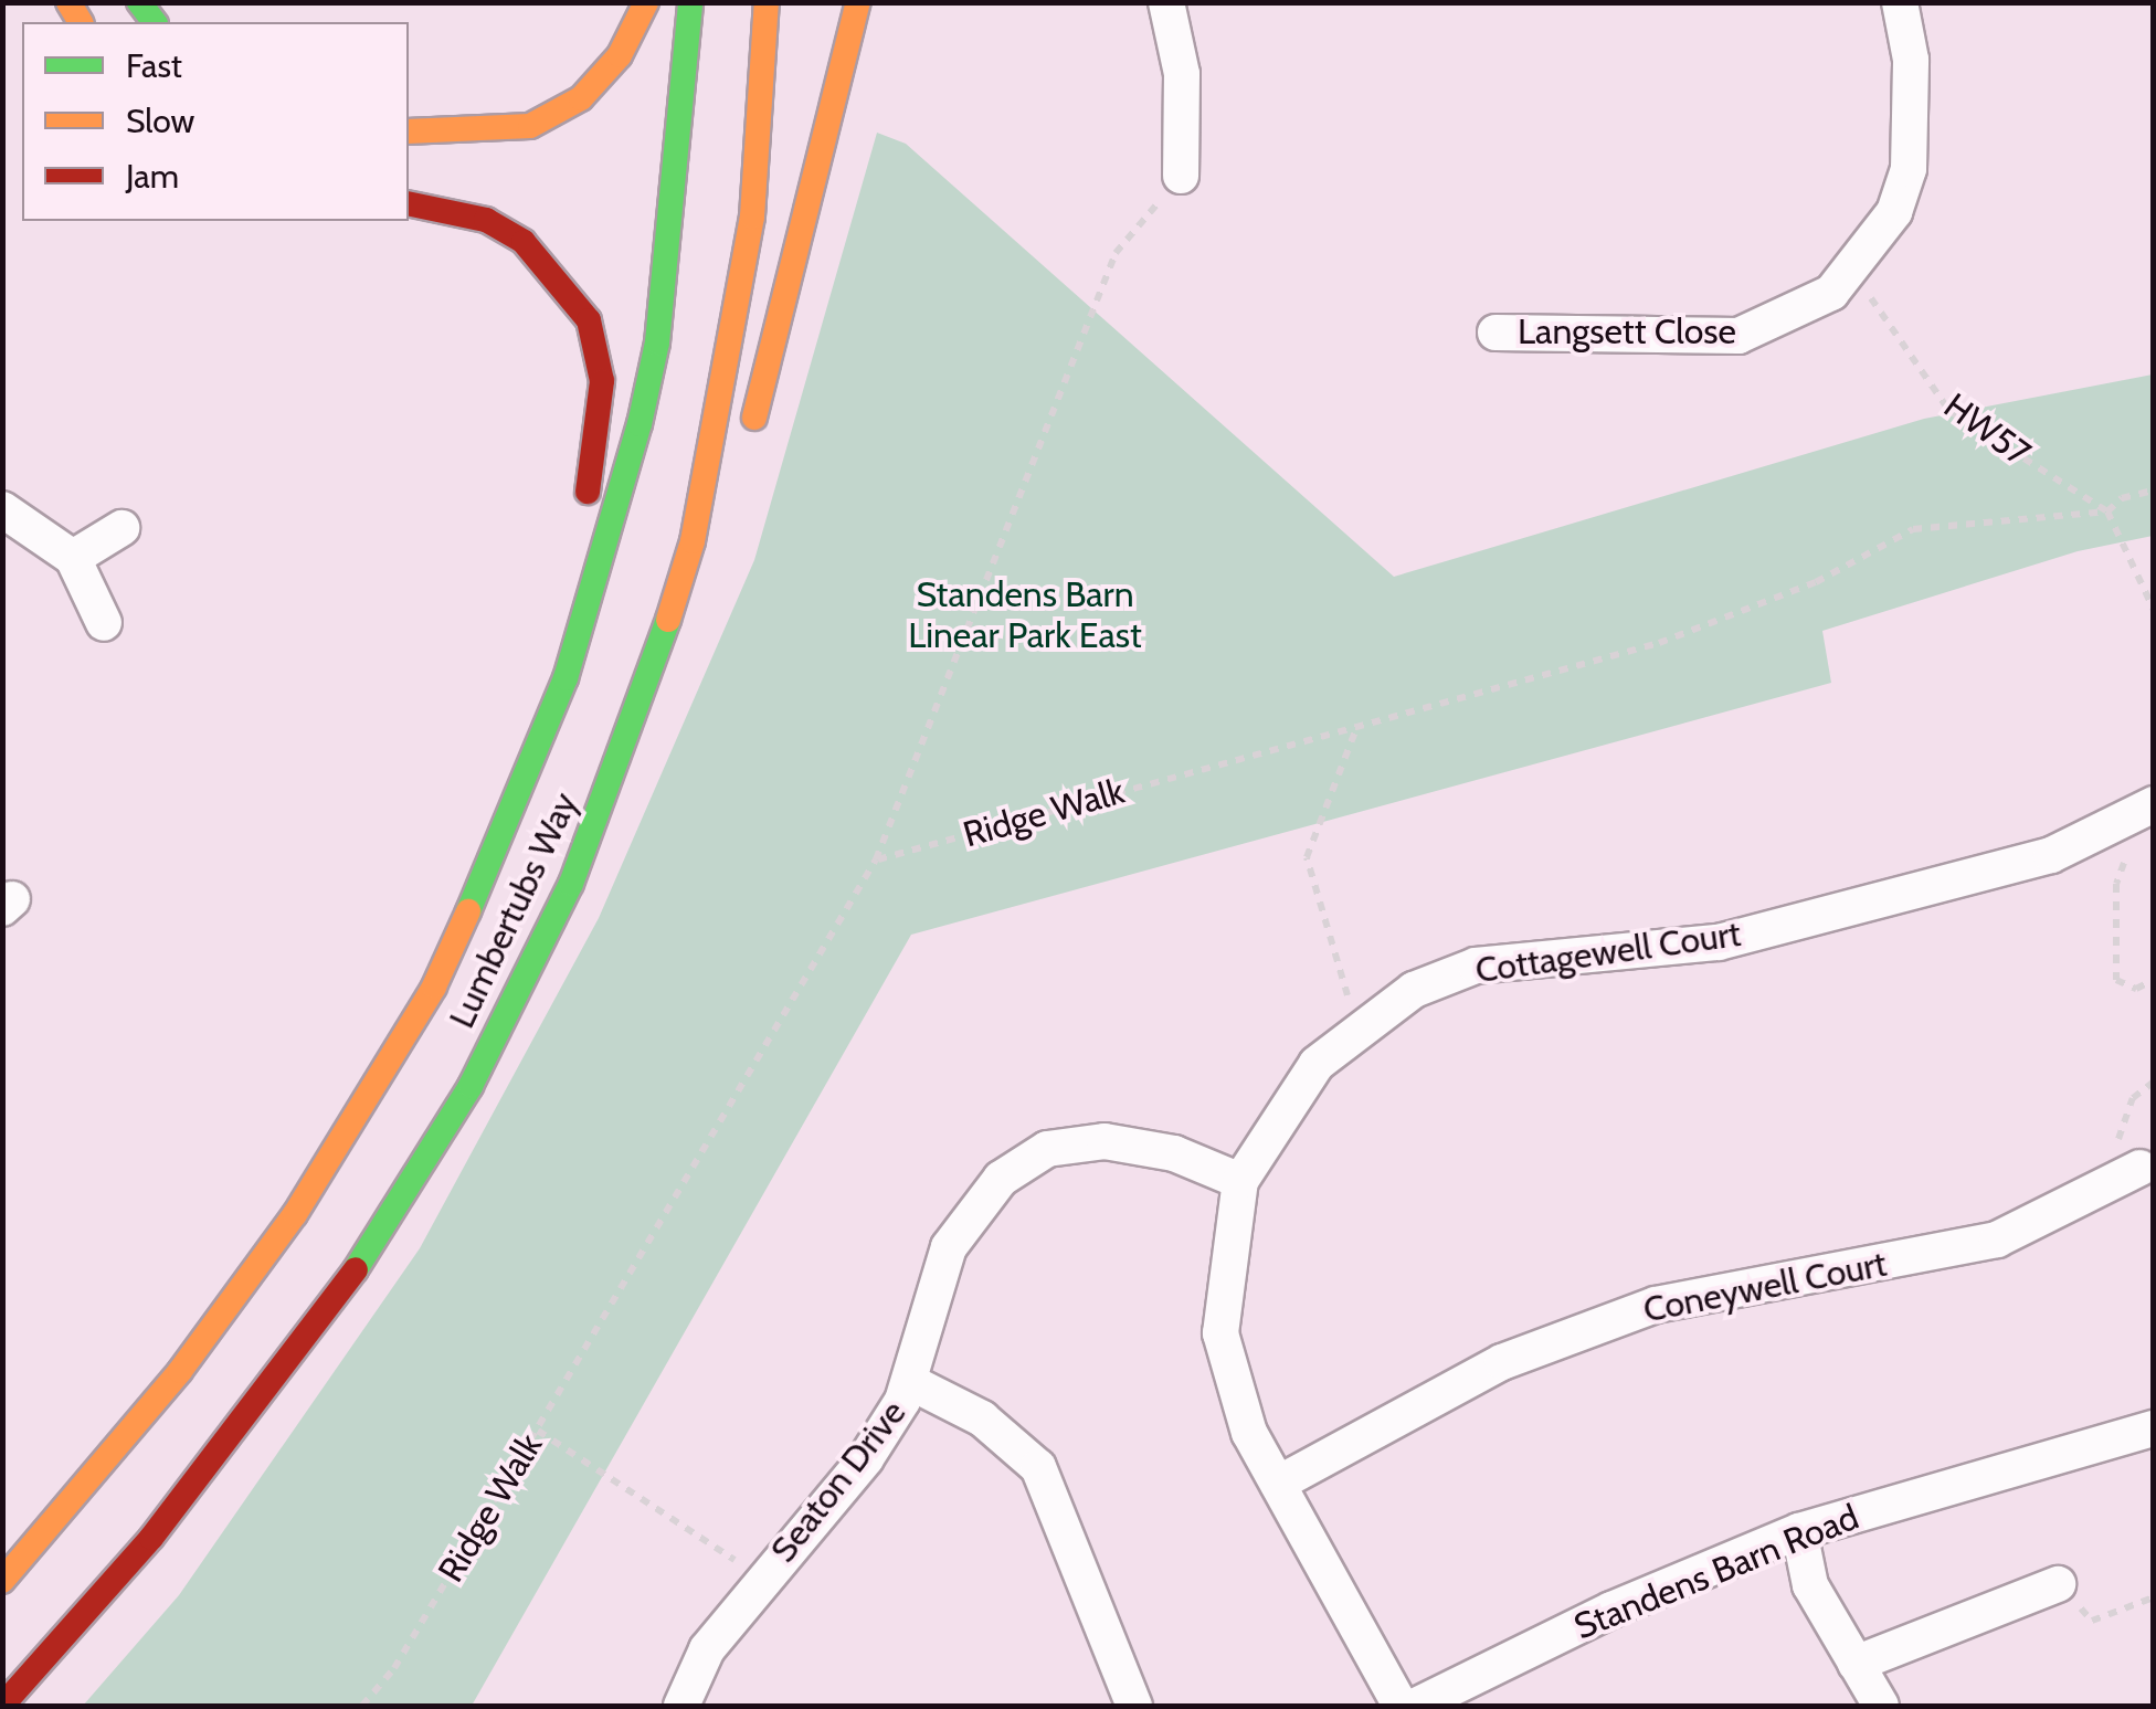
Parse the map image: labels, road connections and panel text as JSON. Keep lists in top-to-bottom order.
{
  "streets": {
    "highway": ["Lumbertubs Way"],
    "street": [
      "Langsett Close",
      "Cottagewell Court",
      "Coneywell Court",
      "Seaton Drive",
      "Standens Barn Road"
    ],
    "path": ["HW57", "Ridge Walk"]
  },
  "crossings": [
    ["Langsett Close", "HW57"],
    ["HW57", "Ridge Walk"],
    ["Cottagewell Court", "Coneywell Court"],
    ["Cottagewell Court", "Seaton Drive"]
  ],
  "parks": ["Standens Barn Linear Park East"],
  "legend": ["Fast", "Slow", "Jam"]
}
